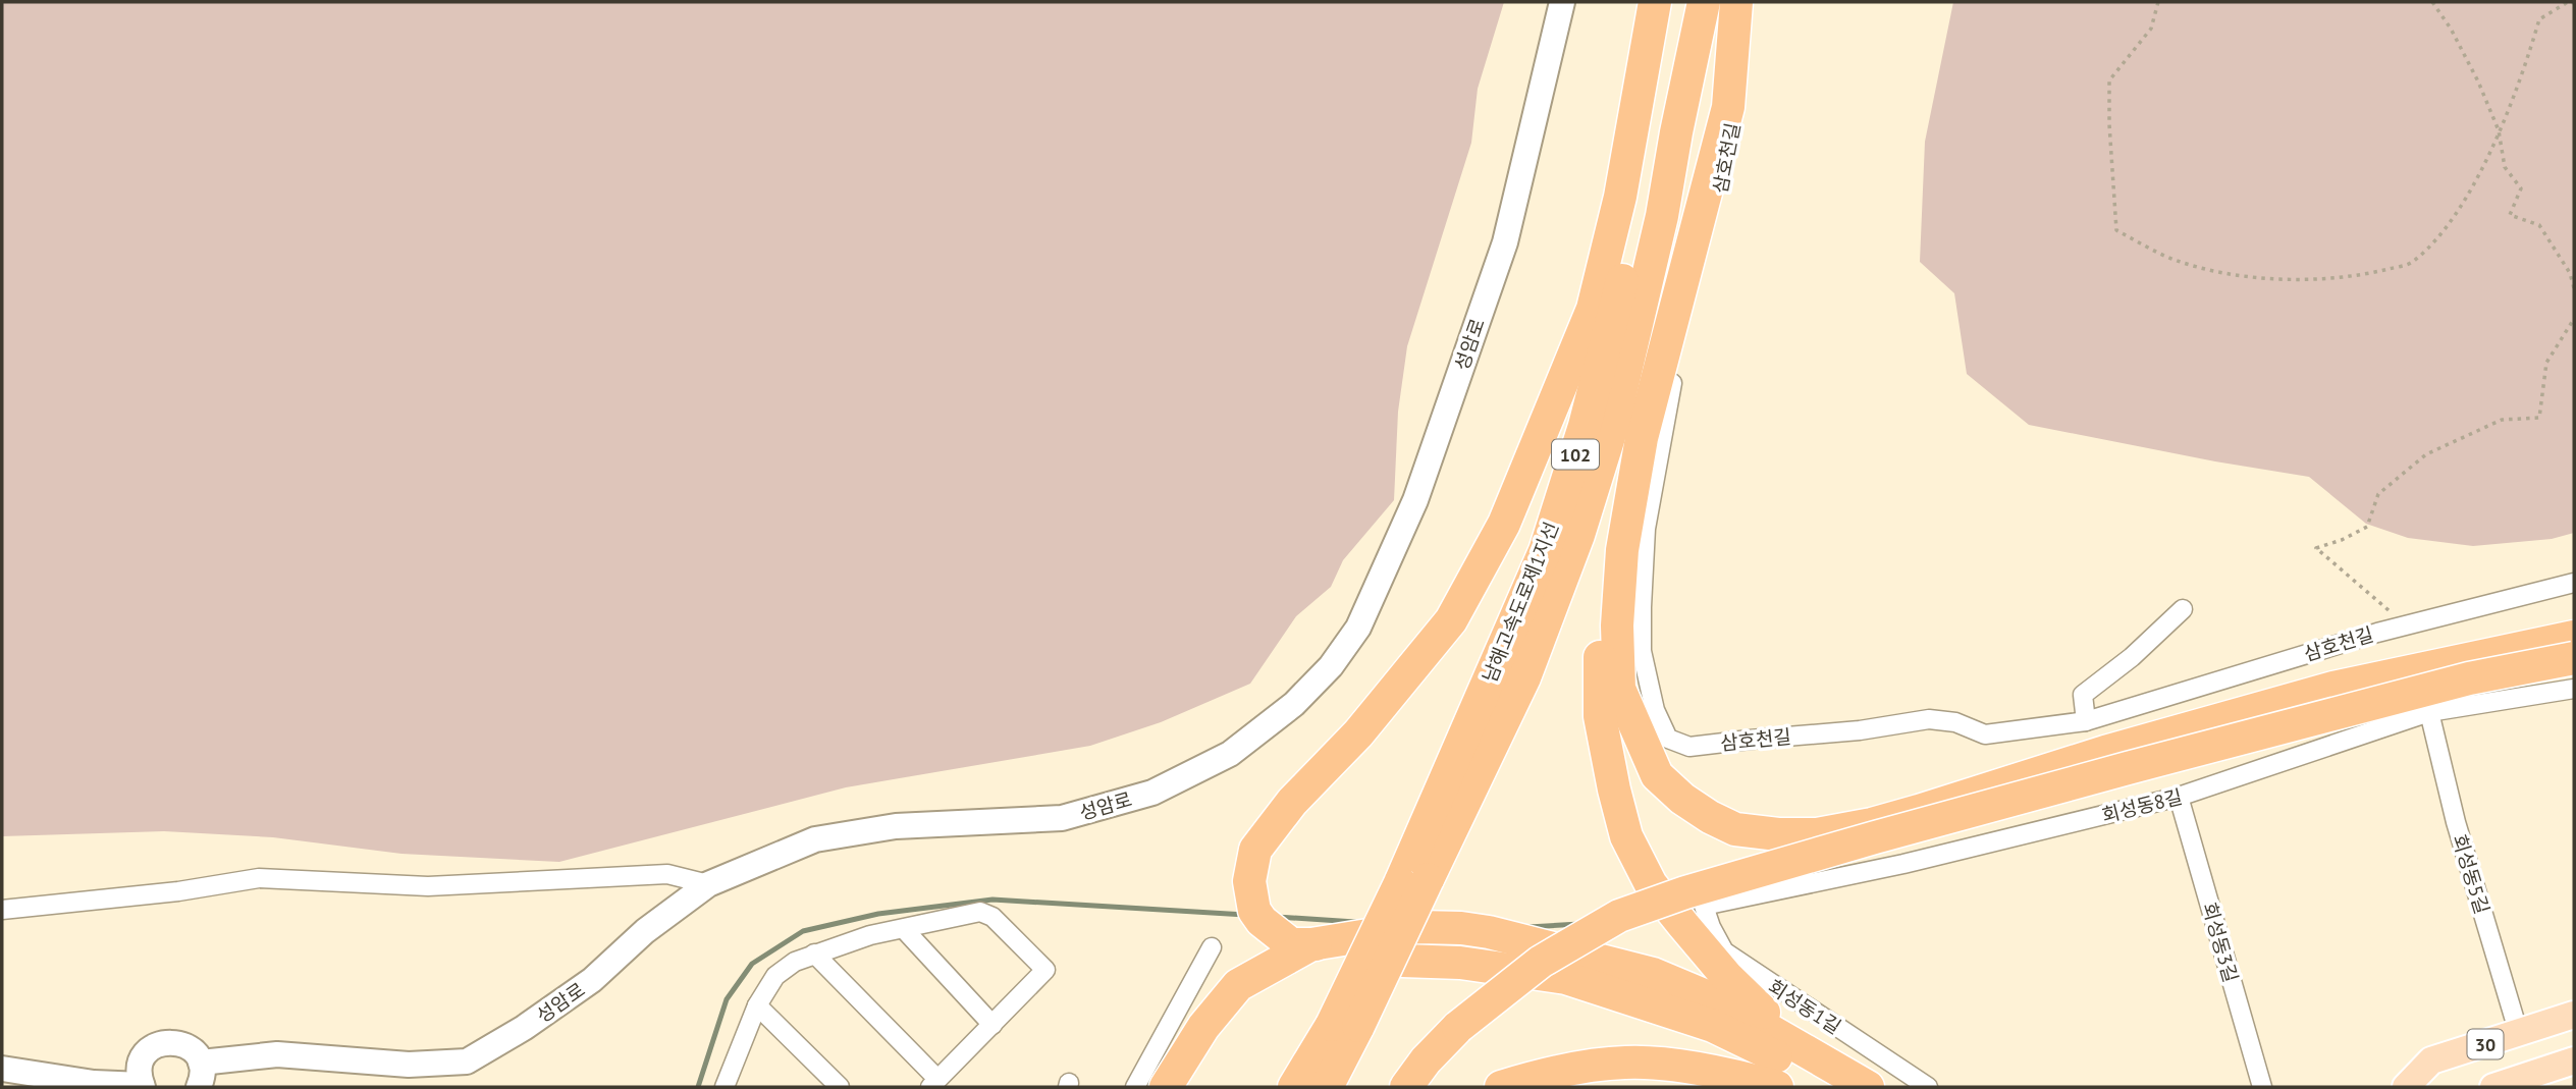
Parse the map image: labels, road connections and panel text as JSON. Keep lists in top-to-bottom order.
{
  "streets": {
    "highway": ["102", "남해고속도로제1지선"],
    "main road": ["성암로", "30"],
    "street": [
      "삼호천길",
      "회성동8길",
      "회성동5길",
      "회성동3길",
      "회성동1길"
    ]
  },
  "crossings": [
    ["회성동8길", "회성동5길"],
    ["회성동8길", "회성동3길"],
    ["회성동8길", "회성동1길"],
    ["회성동5길", "30"]
  ]
}
